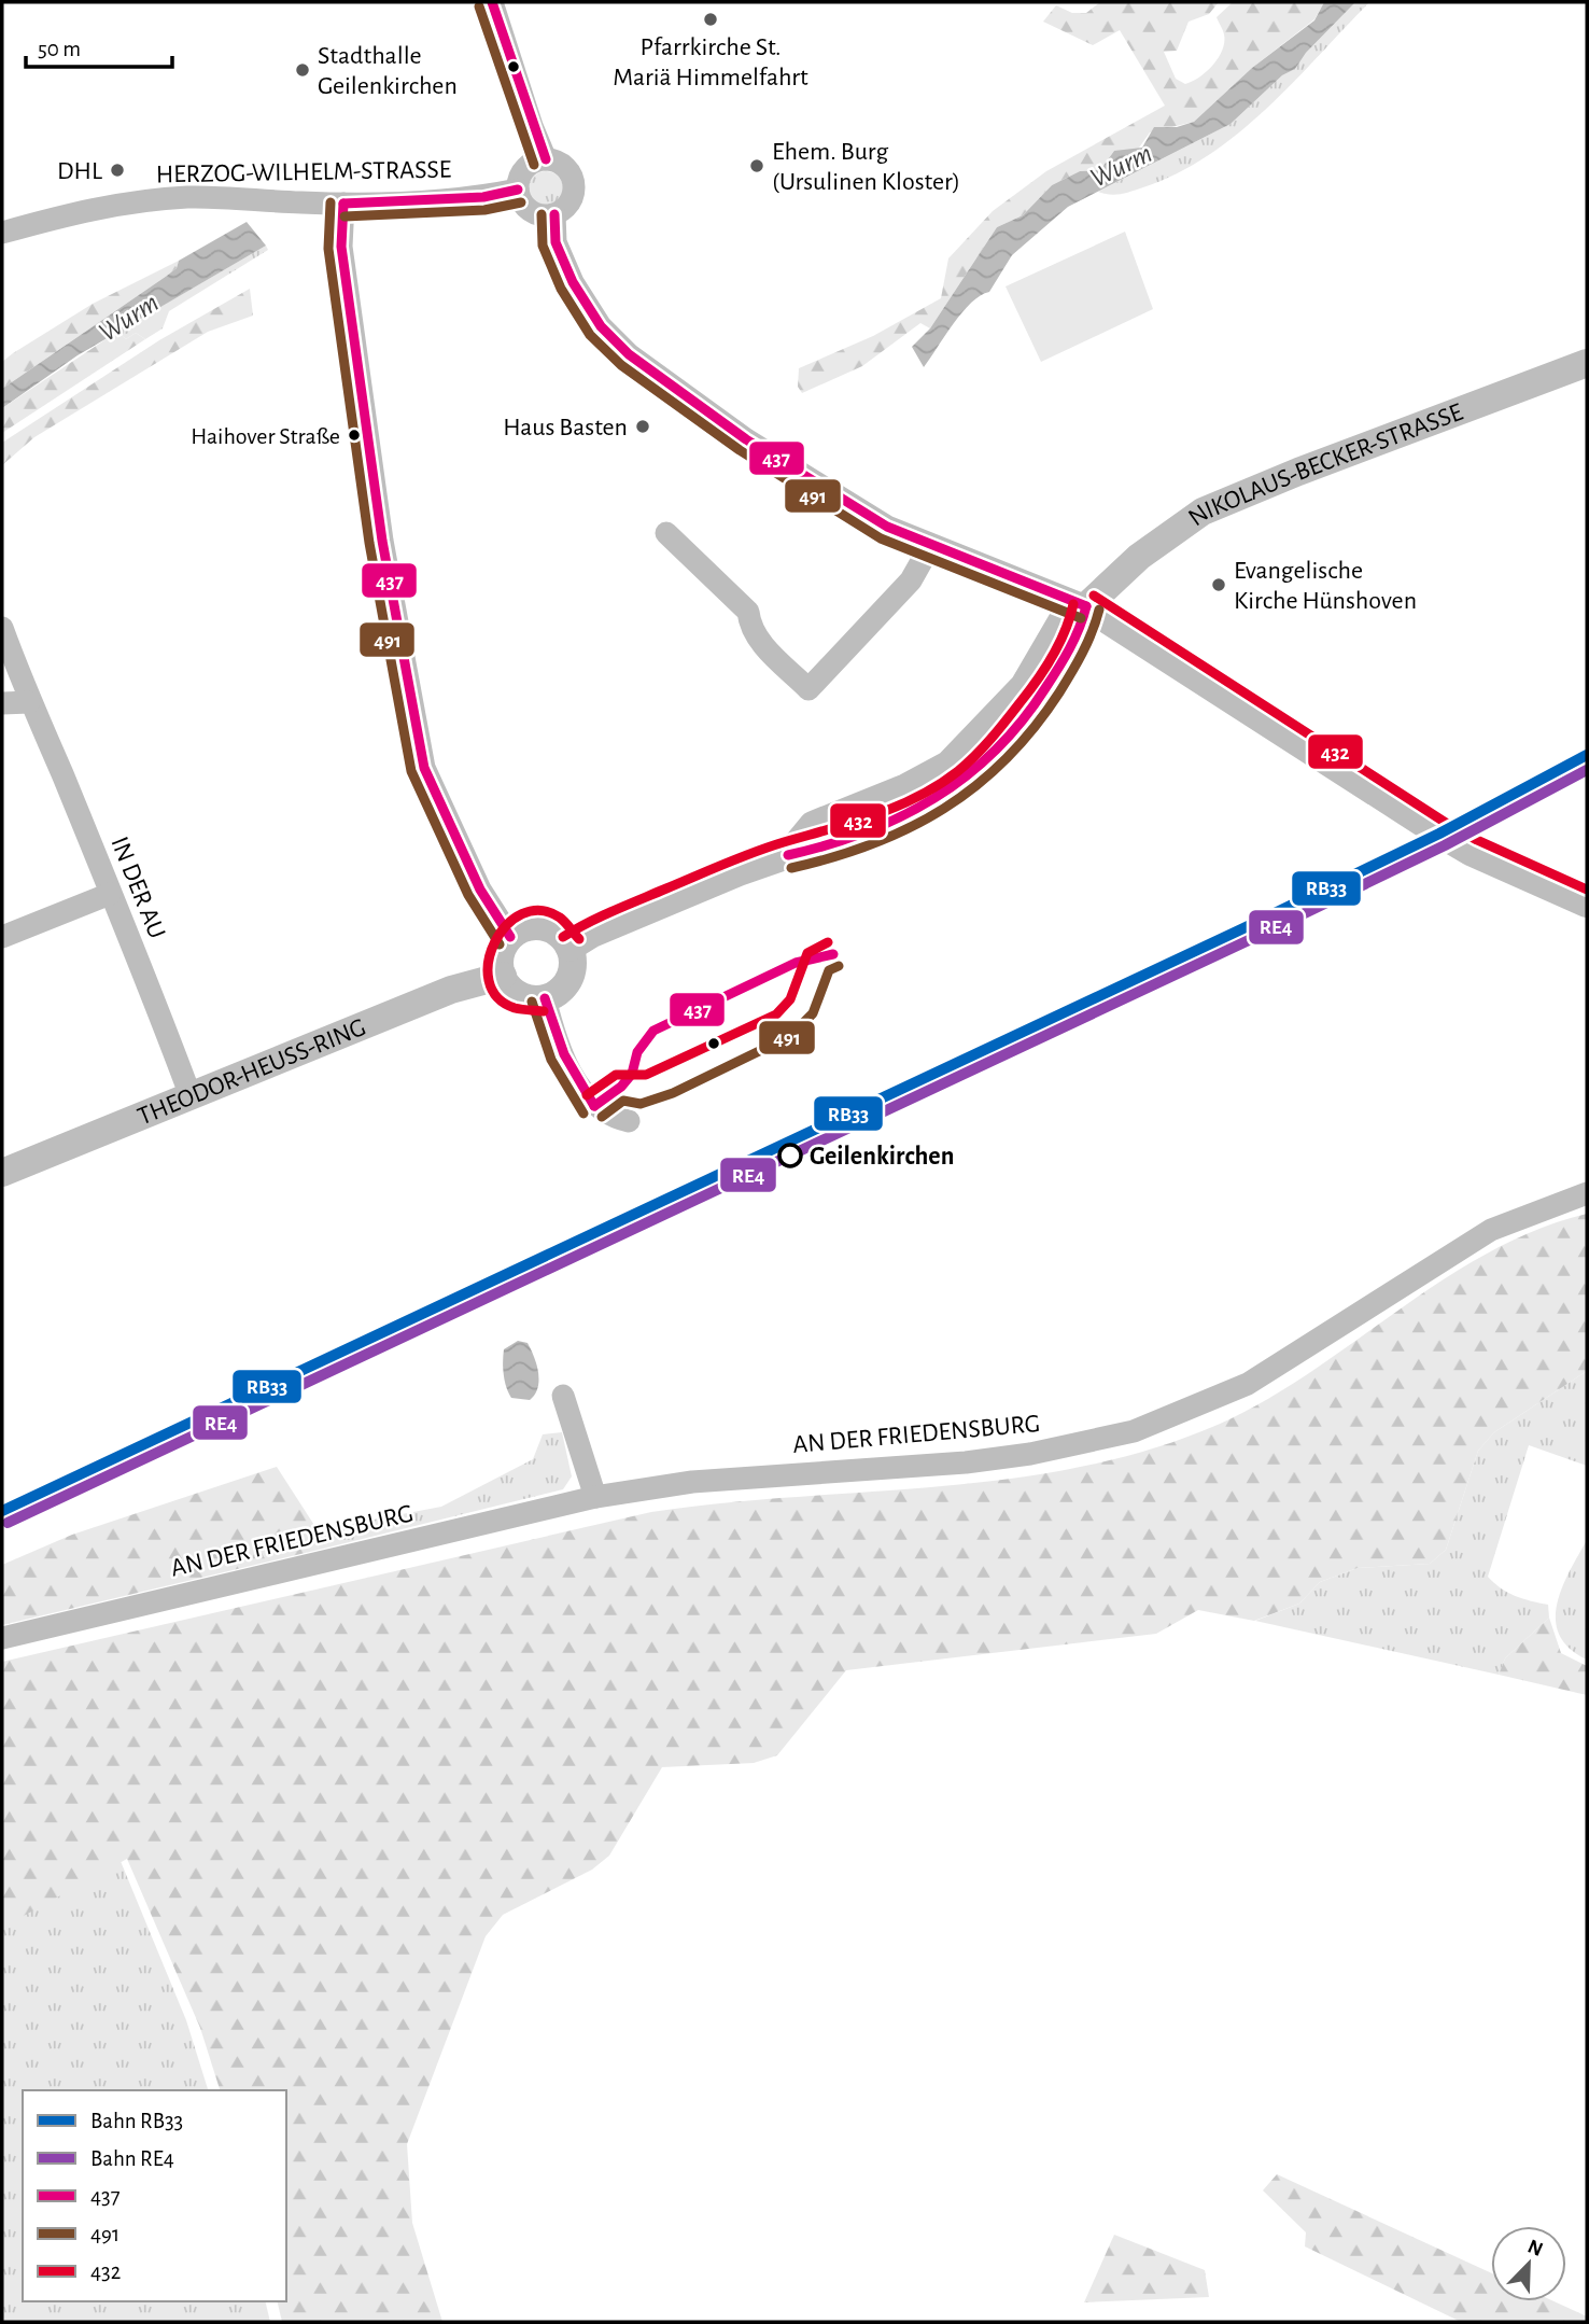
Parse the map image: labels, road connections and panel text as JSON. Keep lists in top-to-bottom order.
{
  "streets": {
    "main road": ["NIKOLAUS-BECKER-STRASSE", "THEODOR-HEUSS-RING"],
    "street": ["HERZOG-WILHELM-STRASSE", "IN DER AU", "AN DER FRIEDENSBURG"]
  },
  "crossings": [
    ["IN DER AU", "THEODOR-HEUSS-RING"]
  ],
  "water": ["Wurm"],
  "places": [
    "Pfarrkirche St. Mariä Himmelfahrt",
    "Stadthalle Geilenkirchen",
    "Ehem. Burg (Ursulinen Kloster)",
    "DHL",
    "Haus Basten",
    "Haihover Straße",
    "Evangelische Kirche Hünshoven",
    "Geilenkirchen"
  ],
  "lines": [
    "transit line 437",
    "transit line 491",
    "transit line 432",
    "rail line RB33",
    "rail line RE4"
  ],
  "legend": [
    "Bahn RB33",
    "Bahn RE4",
    "437",
    "491",
    "432"
  ],
  "scale_bar": "50 m",
  "north": "top right"
}
